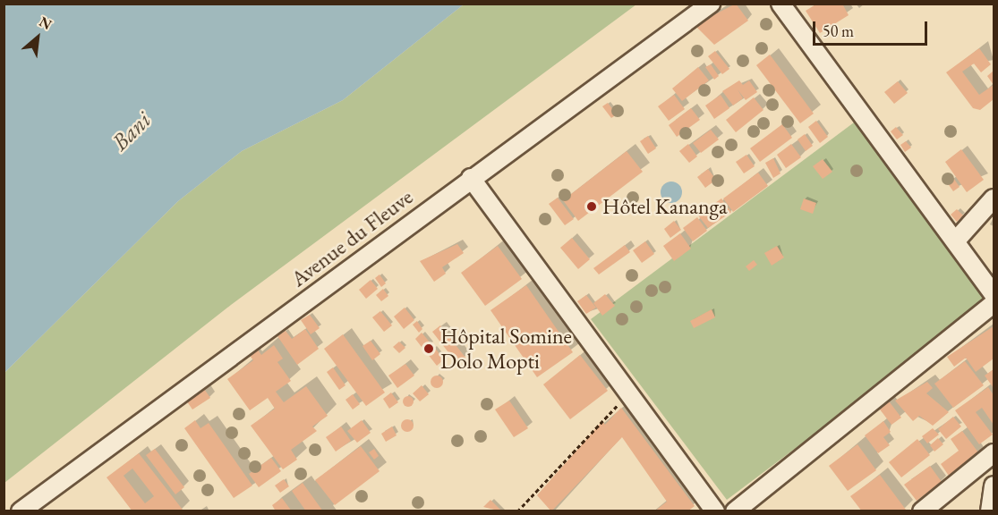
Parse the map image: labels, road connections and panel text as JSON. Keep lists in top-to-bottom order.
{
  "streets": {
    "street": ["Avenue du Fleuve"]
  },
  "water": ["Bani"],
  "places": ["Hôtel Kananga", "Hôpital Somine Dolo Mopti"],
  "scale_bar": "50 m",
  "north": "top right"
}
